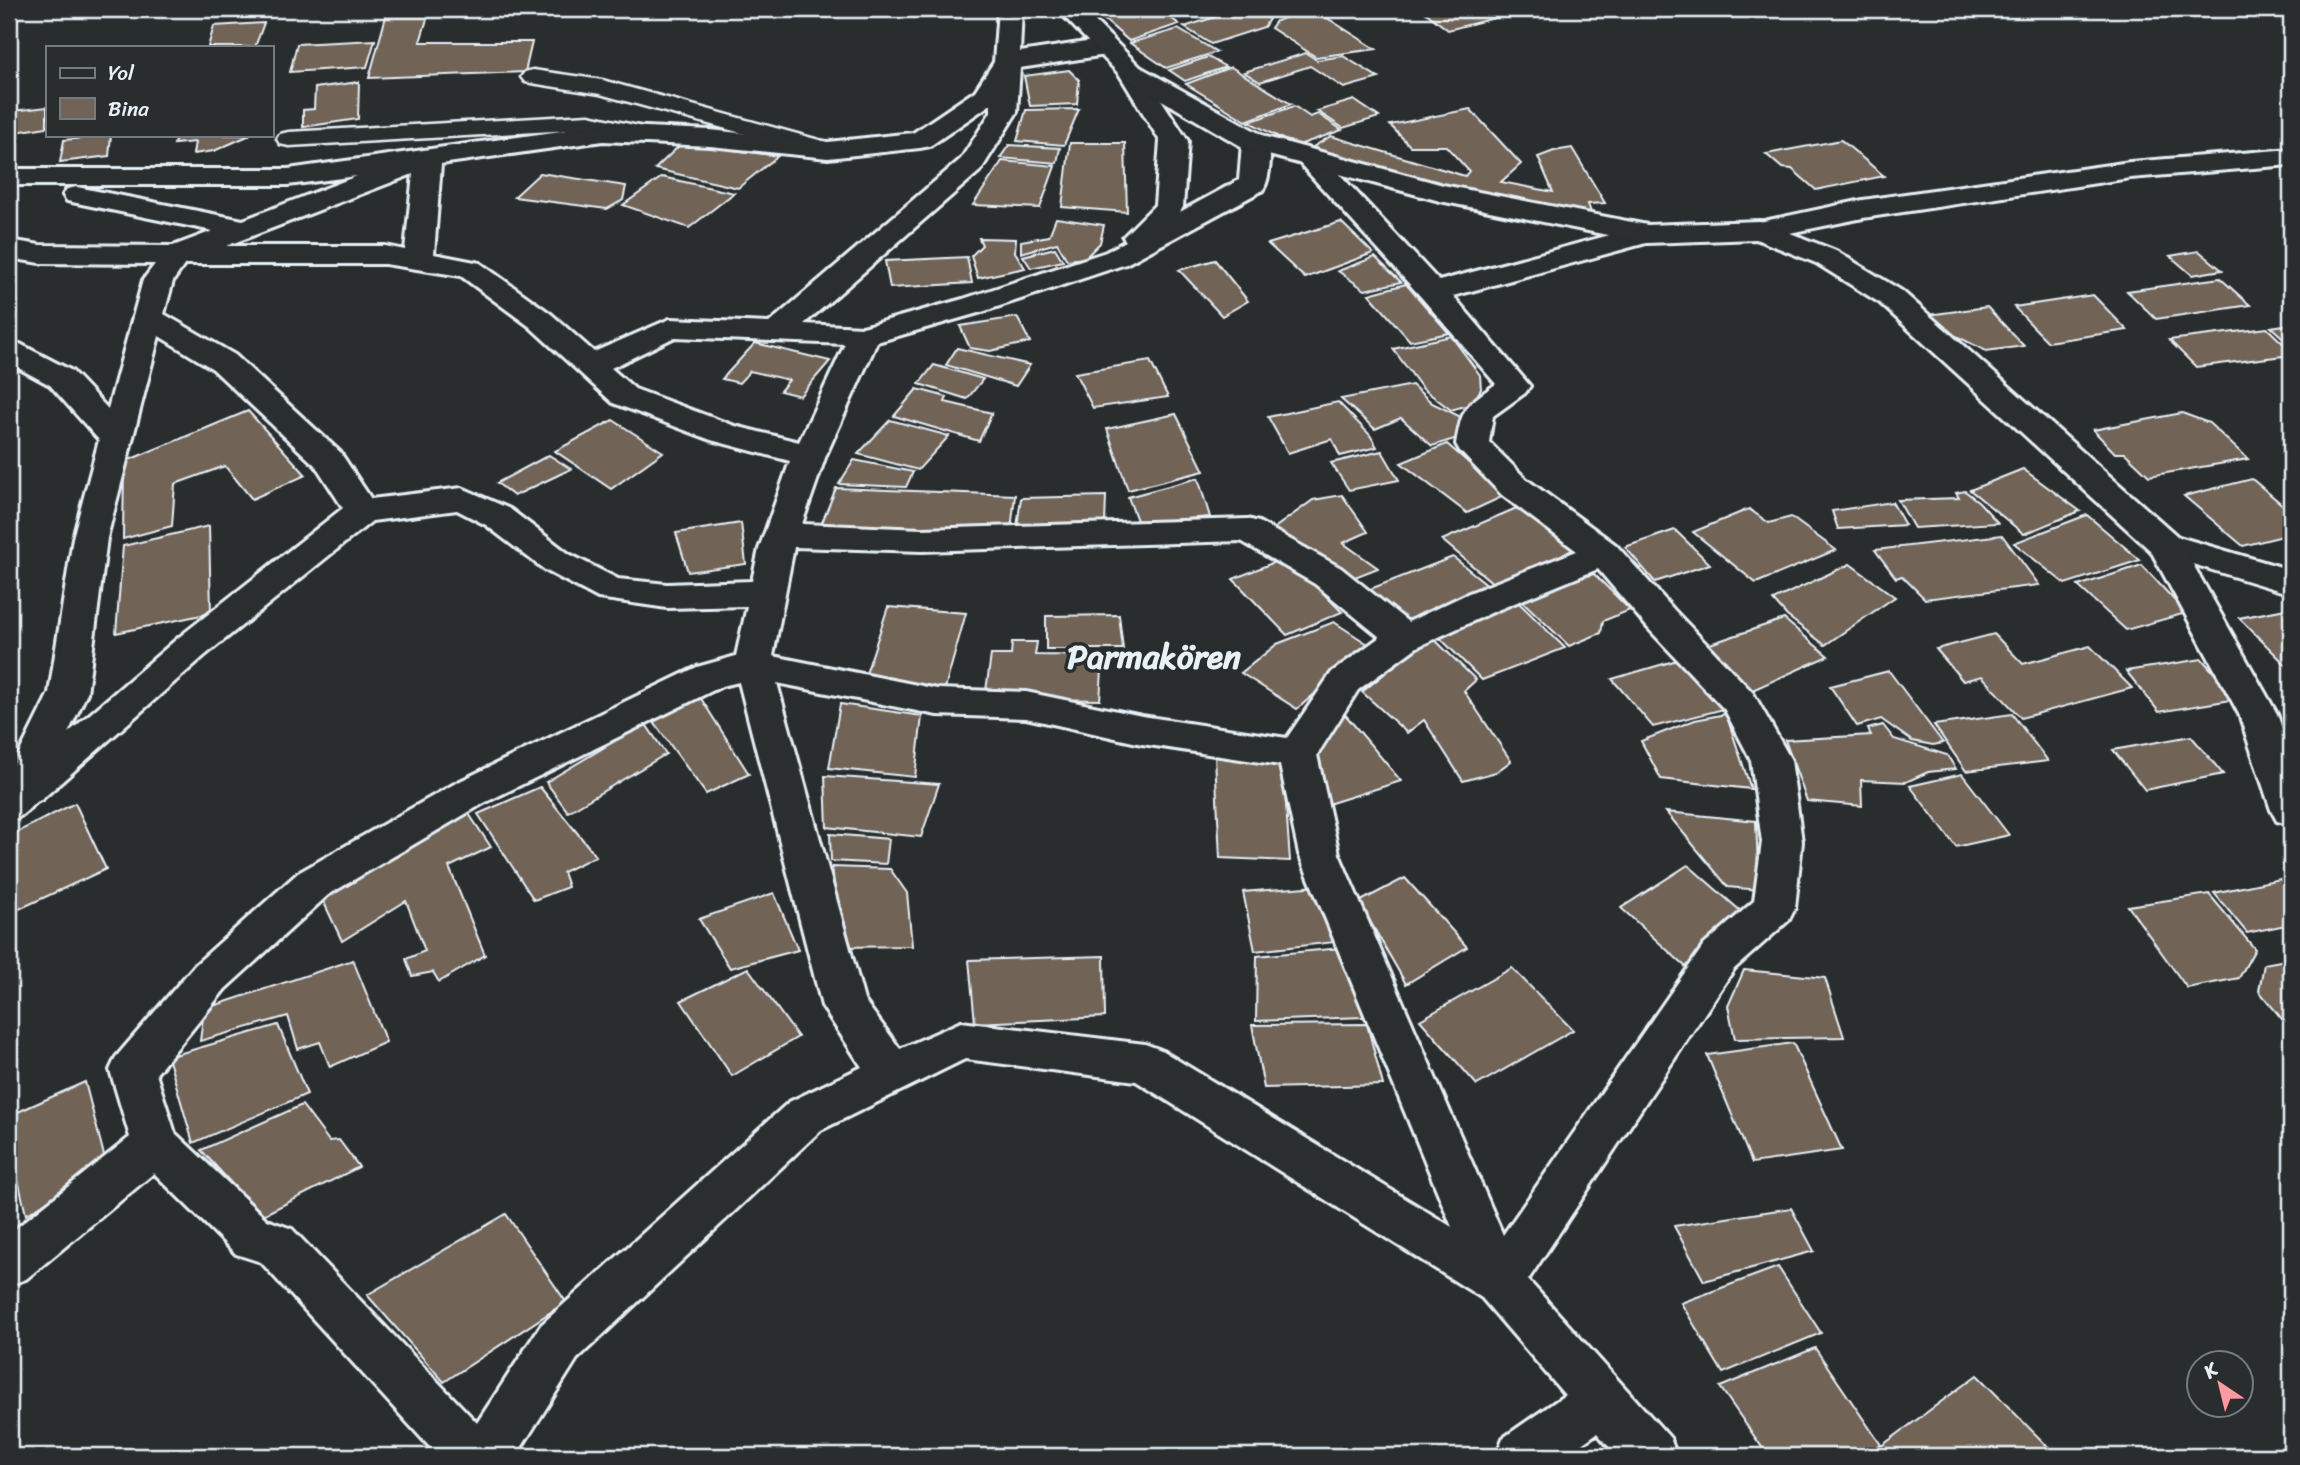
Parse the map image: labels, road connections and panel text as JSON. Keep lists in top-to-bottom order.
{
  "districts": ["Parmakören"],
  "legend": ["Yol", "Bina"],
  "north": "top left"
}
